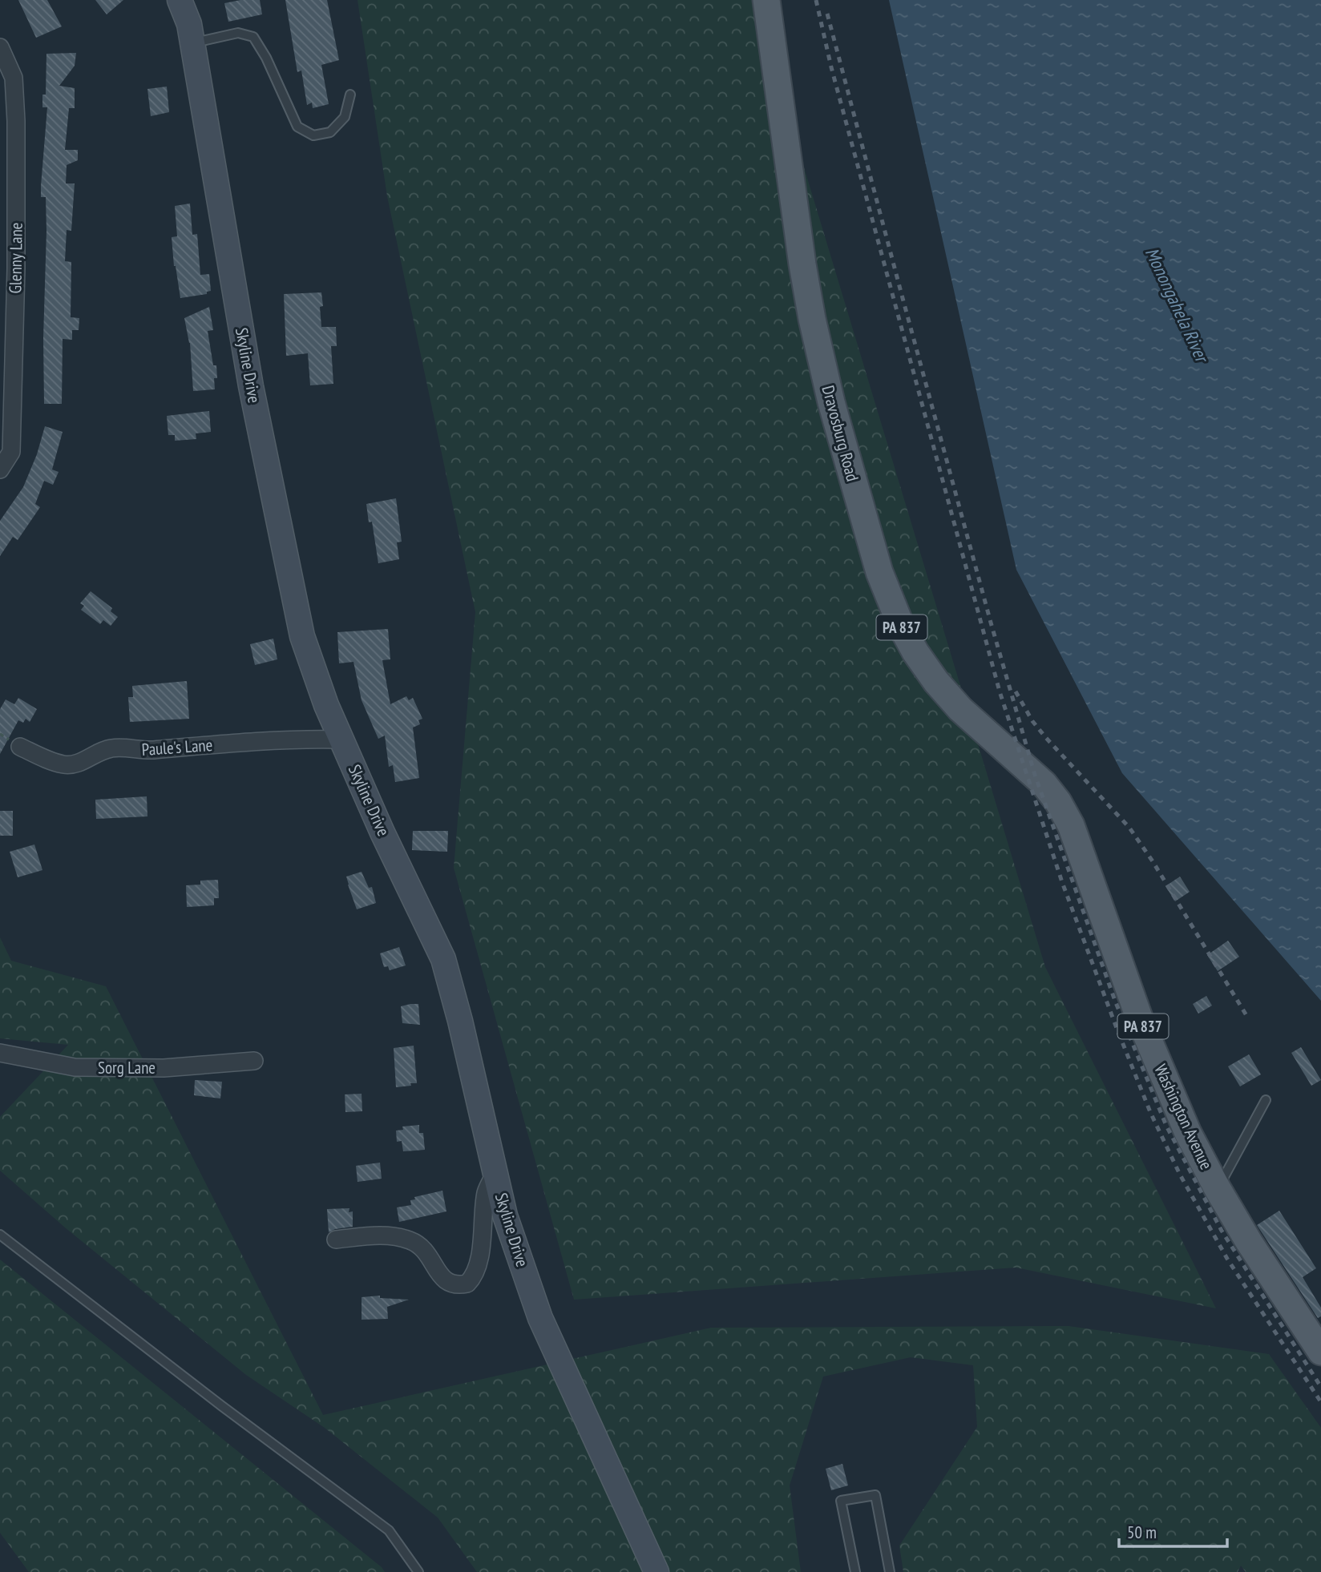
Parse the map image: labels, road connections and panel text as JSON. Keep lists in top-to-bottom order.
{
  "streets": {
    "main road": ["Dravosburg Road", "PA 837", "Washington Avenue"],
    "street": [
      "Glenny Lane",
      "Skyline Drive",
      "Paule's Lane",
      "Sorg Lane"
    ]
  },
  "crossings": [
    ["Skyline Drive", "Paule's Lane"],
    ["Dravosburg Road", "Washington Avenue"]
  ],
  "water": ["Monongahela River"],
  "scale_bar": "50 m"
}
